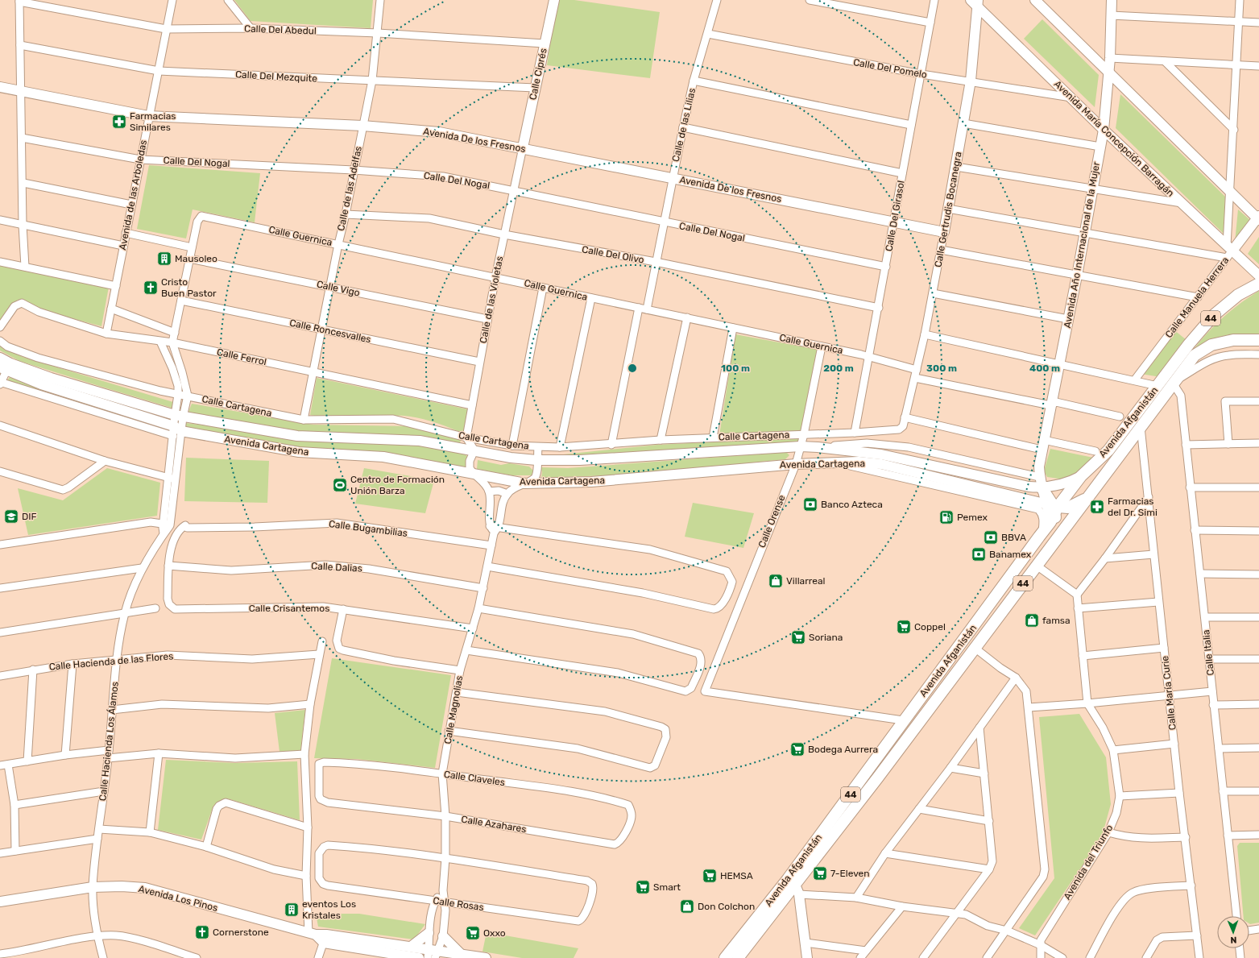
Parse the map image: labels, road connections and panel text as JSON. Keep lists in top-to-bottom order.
{
  "streets": {
    "main road": ["44", "Avenida Afganistán"],
    "street": [
      "Calle Del Abedul",
      "Calle Del Pomelo",
      "Calle Ciprés",
      "Calle Del Mezquite",
      "Calle de las Lilias",
      "Avenida María Concepción Barragán",
      "Avenida De los Fresnos",
      "Calle Del Nogal",
      "Calle de las Adelfas",
      "Avenida de las Arboledas",
      "Calle Gertrudis Bocanegra",
      "Calle Del Girasol",
      "Calle Guernica",
      "Avenida Año Internacional de la Mujer",
      "Calle Del Olivo",
      "Calle Vigo",
      "Calle Manuela Herrera",
      "Calle de las Violetas",
      "Calle Roncesvalles",
      "Calle Ferrol",
      "Calle Cartagena",
      "Avenida Cartagena",
      "Calle Orense",
      "Calle Bugambilias",
      "Calle Dalias",
      "Calle Crisantemos",
      "Calle Italia",
      "Calle Hacienda de las Flores",
      "Calle María Curie",
      "Calle Magnolias",
      "Calle Hacienda Los Álamos",
      "Calle Claveles",
      "Calle Azahares",
      "Avenida del Triunfo",
      "Avenida Los Pinos",
      "Calle Rosas"
    ]
  },
  "crossings": [
    ["Calle Del Abedul", "Calle Ciprés"],
    ["Calle Del Abedul", "Calle de las Adelfas"],
    ["Calle Del Abedul", "Avenida de las Arboledas"],
    ["Calle Del Pomelo", "Calle de las Lilias"],
    ["Calle Del Pomelo", "Avenida María Concepción Barragán"],
    ["Calle Del Pomelo", "Calle Gertrudis Bocanegra"],
    ["Calle Del Pomelo", "Calle Del Girasol"],
    ["Calle Ciprés", "Calle Del Mezquite"],
    ["Calle Ciprés", "Avenida De los Fresnos"],
    ["Calle Ciprés", "Calle de las Violetas"],
    ["Calle Del Mezquite", "Calle de las Adelfas"],
    ["Calle Del Mezquite", "Avenida de las Arboledas"],
    ["Calle de las Lilias", "Avenida De los Fresnos"],
    ["Calle de las Lilias", "Calle Del Nogal"],
    ["Calle de las Lilias", "Calle Guernica"],
    ["Calle de las Lilias", "Calle Del Olivo"],
    ["Avenida María Concepción Barragán", "Calle Gertrudis Bocanegra"],
    ["Avenida María Concepción Barragán", "Avenida Año Internacional de la Mujer"],
    ["Avenida María Concepción Barragán", "Calle Manuela Herrera"],
    ["Avenida De los Fresnos", "Calle de las Adelfas"],
    ["Avenida De los Fresnos", "Avenida de las Arboledas"],
    ["Avenida De los Fresnos", "Calle Gertrudis Bocanegra"],
    ["Avenida De los Fresnos", "Calle Del Girasol"],
    ["Avenida De los Fresnos", "Calle de las Violetas"],
    ["Calle Del Nogal", "Calle de las Adelfas"],
    ["Calle Del Nogal", "Avenida de las Arboledas"],
    ["Calle Del Nogal", "Calle Del Girasol"],
    ["Calle Del Nogal", "Calle de las Violetas"],
    ["Calle de las Adelfas", "Calle Guernica"],
    ["Calle de las Adelfas", "Calle Del Olivo"],
    ["Calle de las Adelfas", "Calle Vigo"],
    ["Calle de las Adelfas", "Calle Roncesvalles"],
    ["Calle de las Adelfas", "Calle Ferrol"],
    ["Calle de las Adelfas", "Calle Cartagena"],
    ["Avenida de las Arboledas", "Calle Ferrol"],
    ["Calle Gertrudis Bocanegra", "Calle Del Girasol"],
    ["Calle Gertrudis Bocanegra", "Calle Guernica"],
    ["Calle Gertrudis Bocanegra", "Calle Cartagena"],
    ["Calle Del Girasol", "Calle Guernica"],
    ["Calle Del Girasol", "Calle Del Olivo"],
    ["Calle Del Girasol", "Calle Cartagena"],
    ["Calle Guernica", "Avenida Año Internacional de la Mujer"],
    ["Calle Guernica", "Calle de las Violetas"],
    ["Calle Guernica", "Calle Orense"],
    ["Avenida Año Internacional de la Mujer", "Avenida Cartagena"],
    ["Calle Del Olivo", "Calle de las Violetas"],
    ["Calle Vigo", "Calle de las Violetas"],
    ["Calle de las Violetas", "Calle Roncesvalles"],
    ["Calle de las Violetas", "Calle Ferrol"],
    ["Calle de las Violetas", "Calle Cartagena"],
    ["44", "Avenida Afganistán"],
    ["44", "Calle Italia"],
    ["Calle Cartagena", "Calle Orense"],
    ["Avenida Afganistán", "Avenida Cartagena"],
    ["Avenida Afganistán", "Calle Orense"],
    ["Avenida Afganistán", "Calle Italia"],
    ["Avenida Afganistán", "Calle María Curie"],
    ["Avenida Cartagena", "Calle Orense"],
    ["Calle Bugambilias", "Calle Dalias"],
    ["Calle Bugambilias", "Calle Crisantemos"],
    ["Calle Bugambilias", "Calle Magnolias"],
    ["Calle Dalias", "Calle Crisantemos"],
    ["Calle Dalias", "Calle Magnolias"],
    ["Calle Crisantemos", "Calle Magnolias"],
    ["Calle Hacienda de las Flores", "Calle Hacienda Los Álamos"],
    ["Calle Magnolias", "Calle Claveles"],
    ["Calle Magnolias", "Calle Azahares"],
    ["Calle Magnolias", "Avenida Los Pinos"],
    ["Calle Magnolias", "Calle Rosas"],
    ["Calle Hacienda Los Álamos", "Avenida Los Pinos"],
    ["Calle Claveles", "Calle Azahares"]
  ],
  "places": {
    "pharmacy": ["Farmacias Similares", "Farmacias del Dr. Simi"],
    "building": ["Mausoleo", "eventos Los Kristales"],
    "church": ["Cristo Buen Pastor", "Cornerstone"],
    "sports": ["Centro de Formación Unión Barza"],
    "bank": ["Banco Azteca", "BBVA", "Banamex"],
    "school or university": ["DIF"],
    "fuel station": ["Pemex"],
    "shop": ["Villarreal", "famsa", "Don Colchon"],
    "supermarket": [
      "Coppel",
      "Soriana",
      "Bodega Aurrera",
      "7-Eleven",
      "HEMSA",
      "Smart",
      "Oxxo"
    ]
  },
  "north": "bottom",
  "rings": [
    "100 m",
    "200 m",
    "300 m",
    "400 m"
  ]
}
